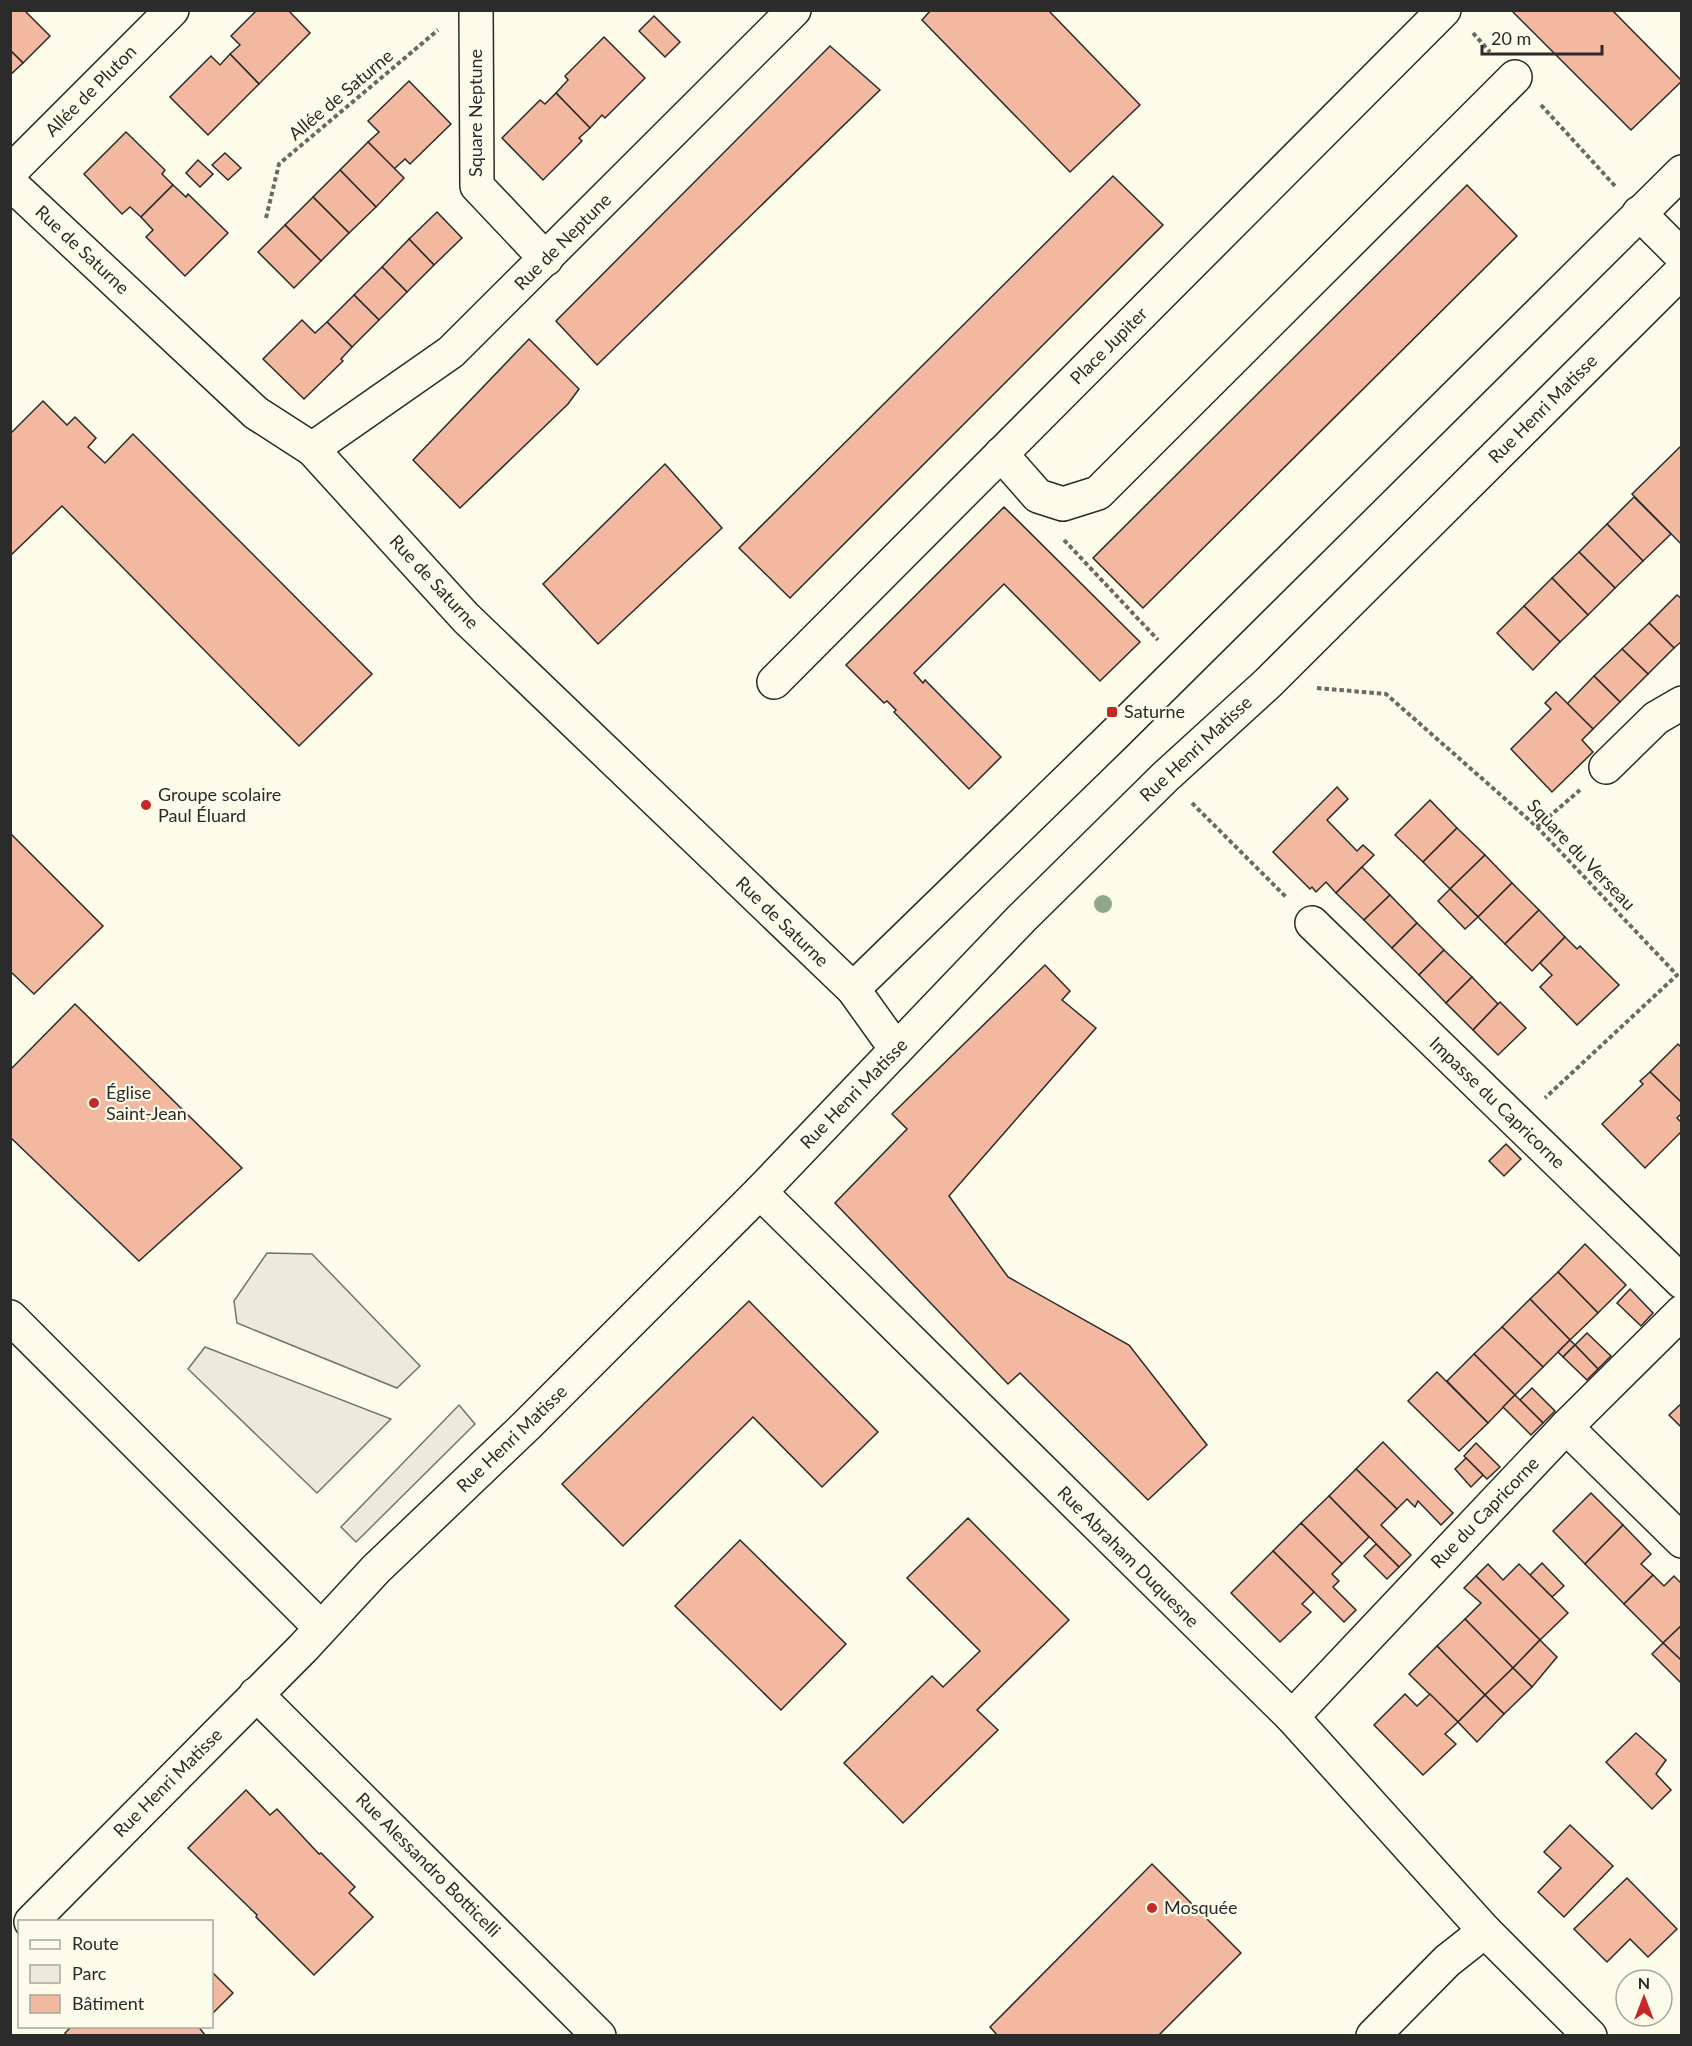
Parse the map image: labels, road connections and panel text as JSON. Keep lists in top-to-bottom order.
{
  "streets": {
    "street": [
      "Allée de Pluton",
      "Square Neptune",
      "Rue de Neptune",
      "Rue de Saturne",
      "Place Jupiter",
      "Rue Henri Matisse",
      "Impasse du Capricorne",
      "Rue du Capricorne",
      "Rue Abraham Duquesne",
      "Rue Alessandro Botticelli"
    ],
    "path": ["Allée de Saturne", "Square du Verseau"]
  },
  "crossings": [
    ["Square Neptune", "Rue de Neptune"],
    ["Rue de Neptune", "Rue de Saturne"],
    ["Rue de Saturne", "Rue Henri Matisse"],
    ["Rue Henri Matisse", "Square du Verseau"],
    ["Rue Henri Matisse", "Rue Abraham Duquesne"],
    ["Rue Henri Matisse", "Rue Alessandro Botticelli"],
    ["Square du Verseau", "Impasse du Capricorne"],
    ["Rue du Capricorne", "Rue Abraham Duquesne"]
  ],
  "places": {
    "transit": ["Saturne"],
    "other": ["Groupe scolaire Paul Éluard", "Église Saint-Jean", "Mosquée"]
  },
  "legend": ["Route", "Parc", "Bâtiment"],
  "scale_bar": "20 m",
  "north": "top"
}
